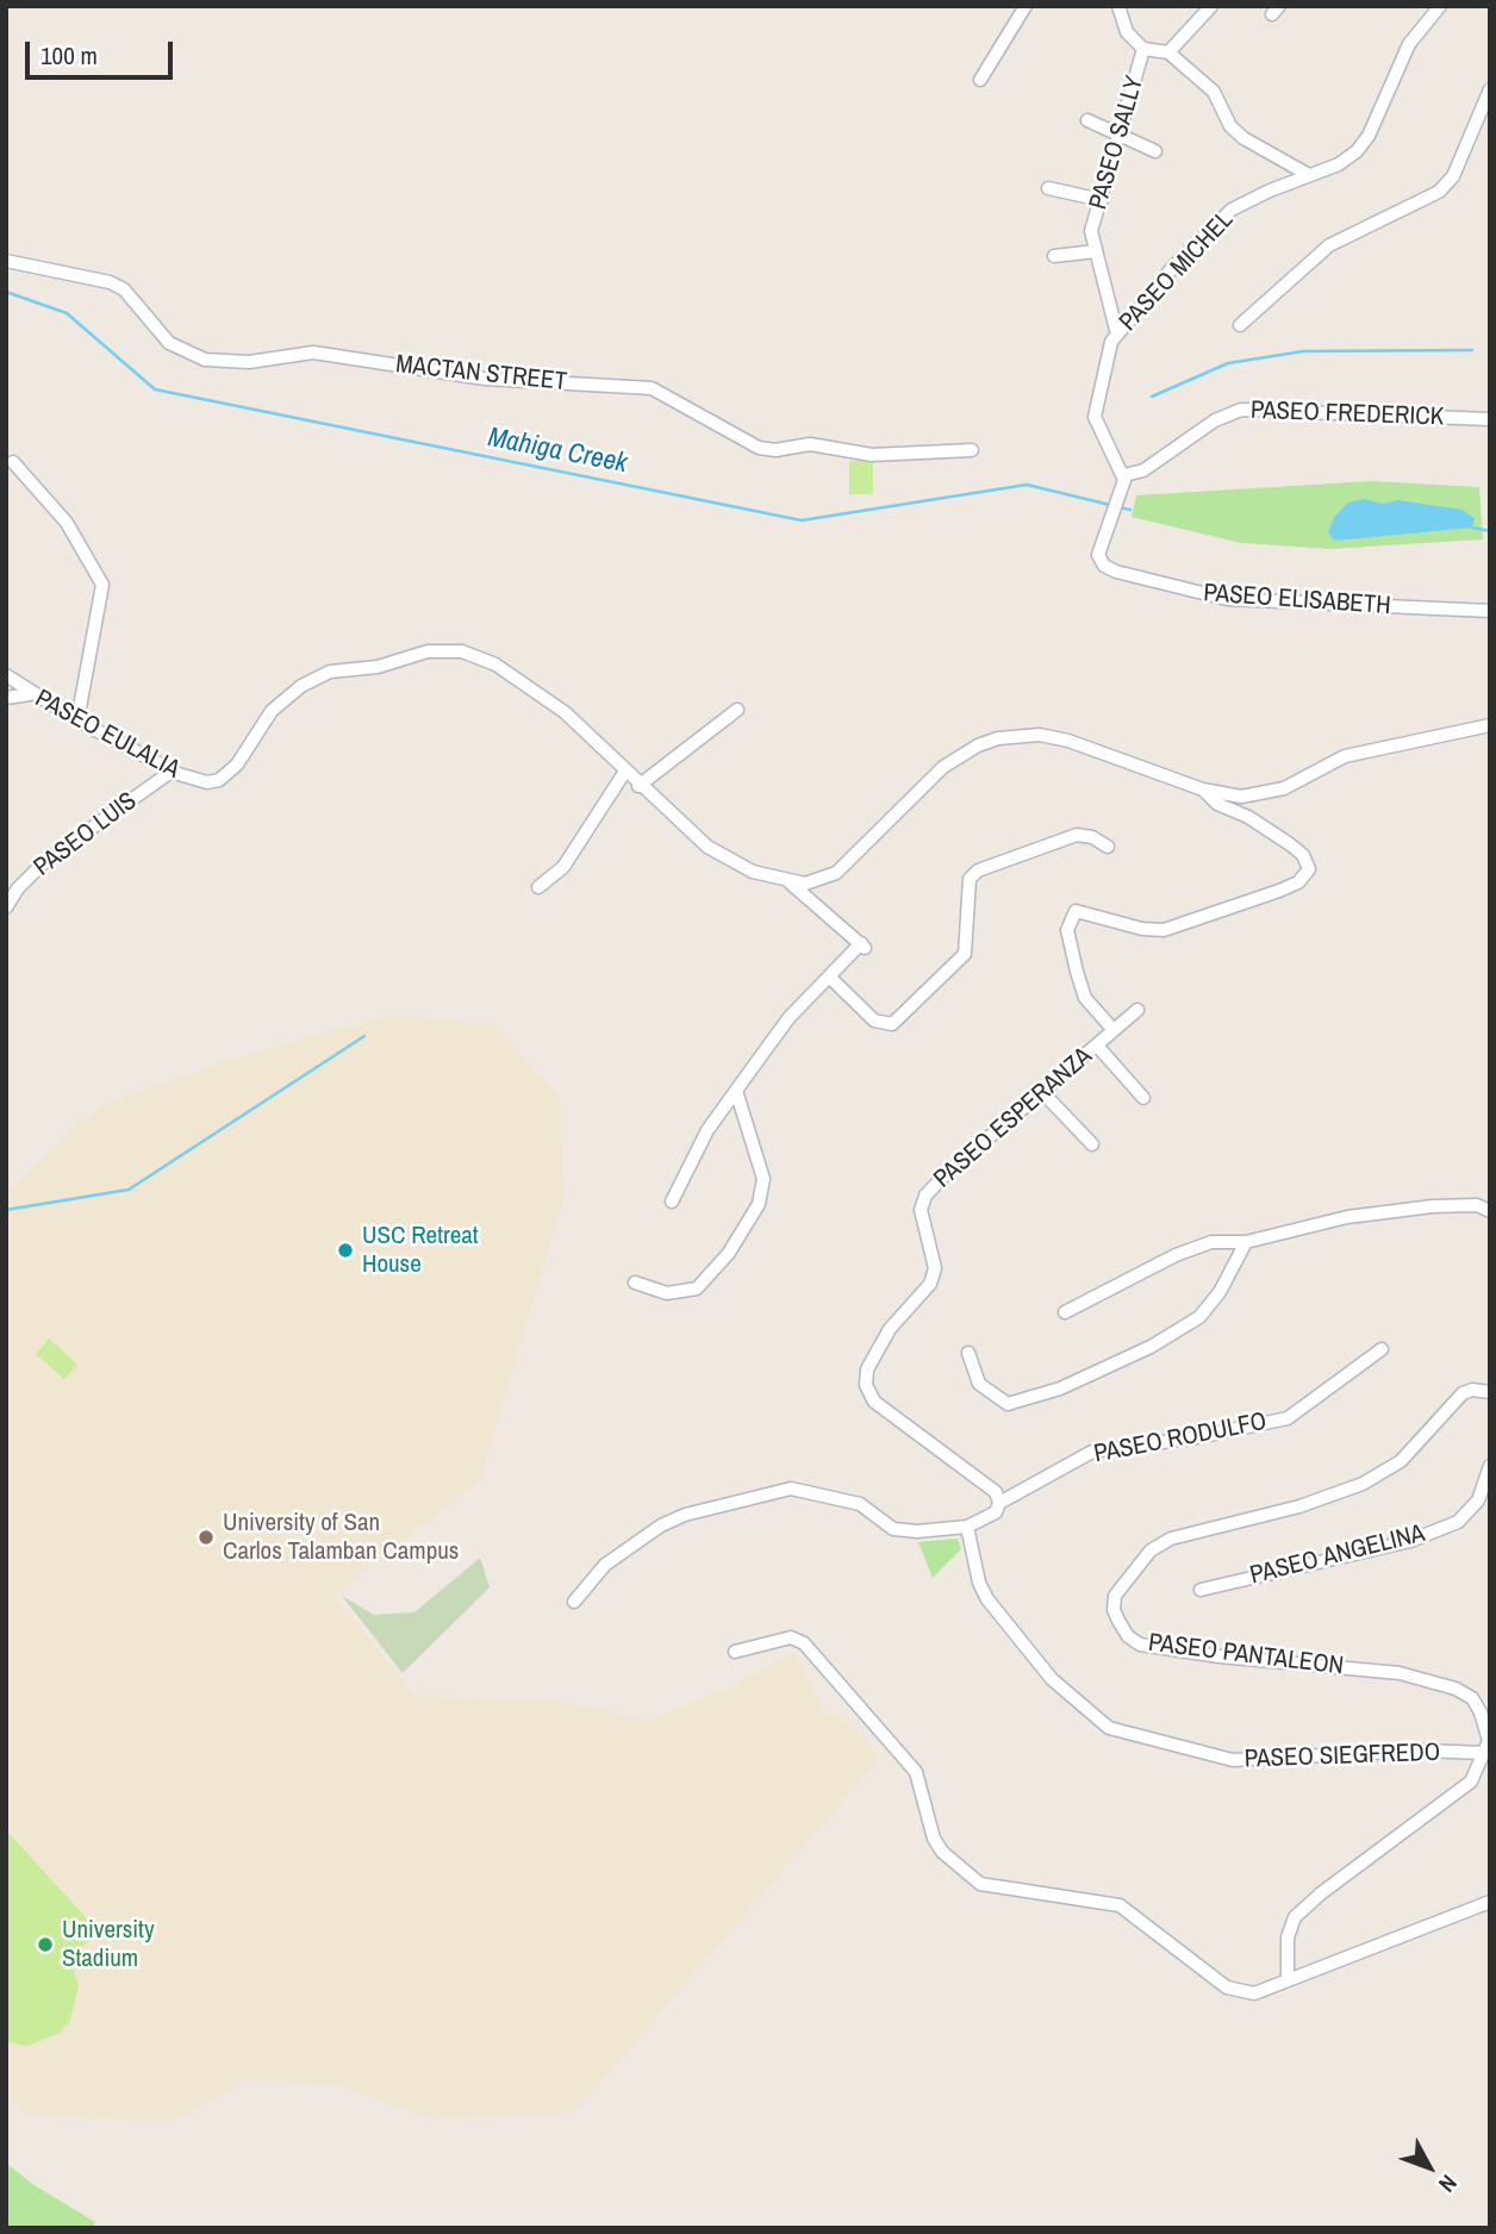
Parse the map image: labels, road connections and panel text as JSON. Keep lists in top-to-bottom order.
{
  "streets": {
    "street": [
      "PASEO SALLY",
      "PASEO MICHEL",
      "MACTAN STREET",
      "PASEO FREDERICK",
      "PASEO ELISABETH",
      "PASEO EULALIA",
      "PASEO LUIS",
      "PASEO ESPERANZA",
      "PASEO RODULFO",
      "PASEO ANGELINA",
      "PASEO PANTALEON",
      "PASEO SIEGFREDO"
    ]
  },
  "crossings": [
    ["PASEO SALLY", "PASEO MICHEL"],
    ["PASEO MICHEL", "PASEO FREDERICK"],
    ["PASEO MICHEL", "PASEO ELISABETH"],
    ["PASEO FREDERICK", "PASEO ELISABETH"],
    ["PASEO EULALIA", "PASEO LUIS"],
    ["PASEO ESPERANZA", "PASEO RODULFO"],
    ["PASEO RODULFO", "PASEO SIEGFREDO"],
    ["PASEO PANTALEON", "PASEO SIEGFREDO"]
  ],
  "water": ["Mahiga Creek"],
  "places": ["USC Retreat House", "University of San Carlos Talamban Campus", "University Stadium"],
  "scale_bar": "100 m",
  "north": "bottom right"
}
